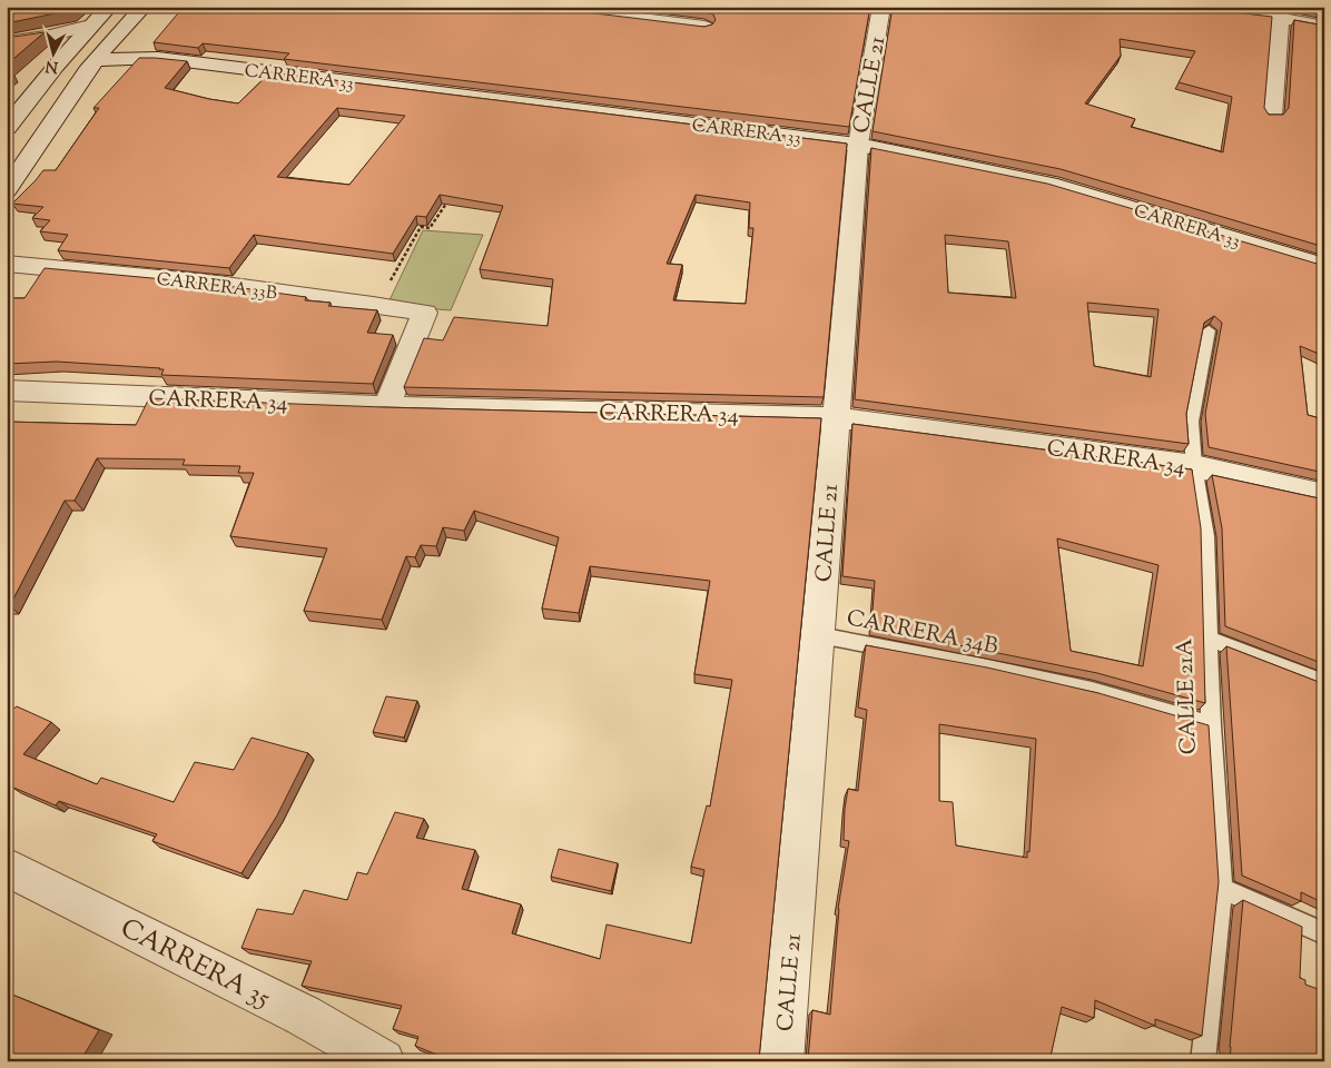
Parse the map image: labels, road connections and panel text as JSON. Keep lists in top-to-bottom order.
{
  "streets": {
    "street": [
      "CARRERA 33",
      "CALLE 21",
      "CARRERA 33B",
      "CARRERA 34",
      "CARRERA 35"
    ],
    "lane": ["CARRERA 34B", "CALLE 21A"]
  },
  "crossings": [
    ["CARRERA 33", "CALLE 21"],
    ["CALLE 21", "CARRERA 34"],
    ["CALLE 21", "CARRERA 34B"],
    ["CARRERA 33B", "CARRERA 34"],
    ["CARRERA 34", "CALLE 21A"],
    ["CARRERA 34B", "CALLE 21A"]
  ],
  "north": "bottom"
}
